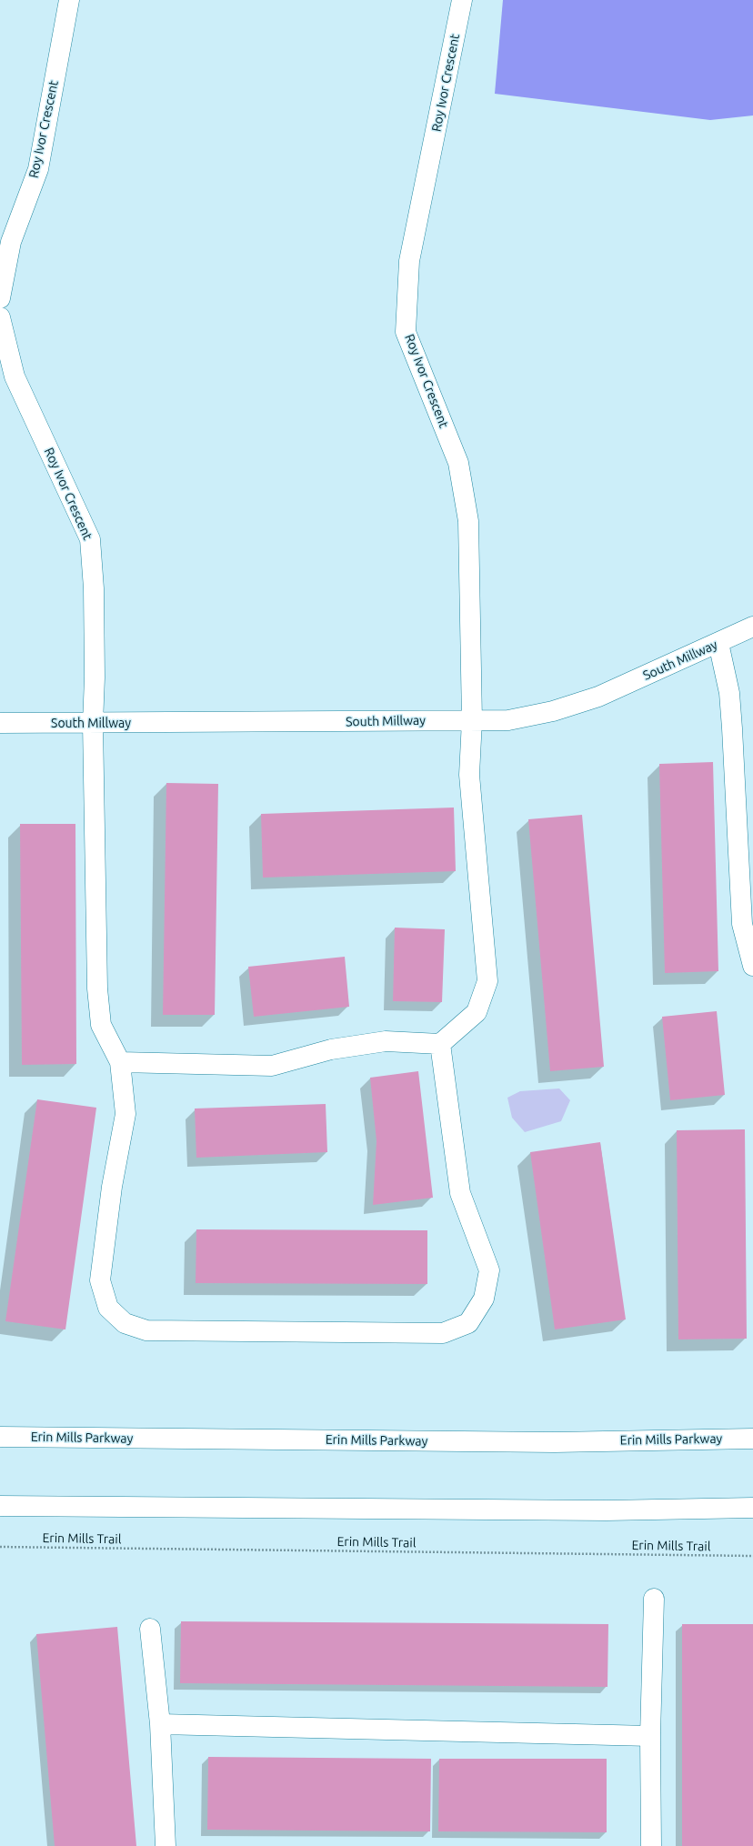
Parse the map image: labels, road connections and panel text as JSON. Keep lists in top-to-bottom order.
{
  "streets": {
    "street": ["Roy Ivor Crescent", "South Millway", "Erin Mills Parkway"],
    "path": ["Erin Mills Trail"]
  },
  "crossings": [
    ["Roy Ivor Crescent", "South Millway"]
  ]
}
